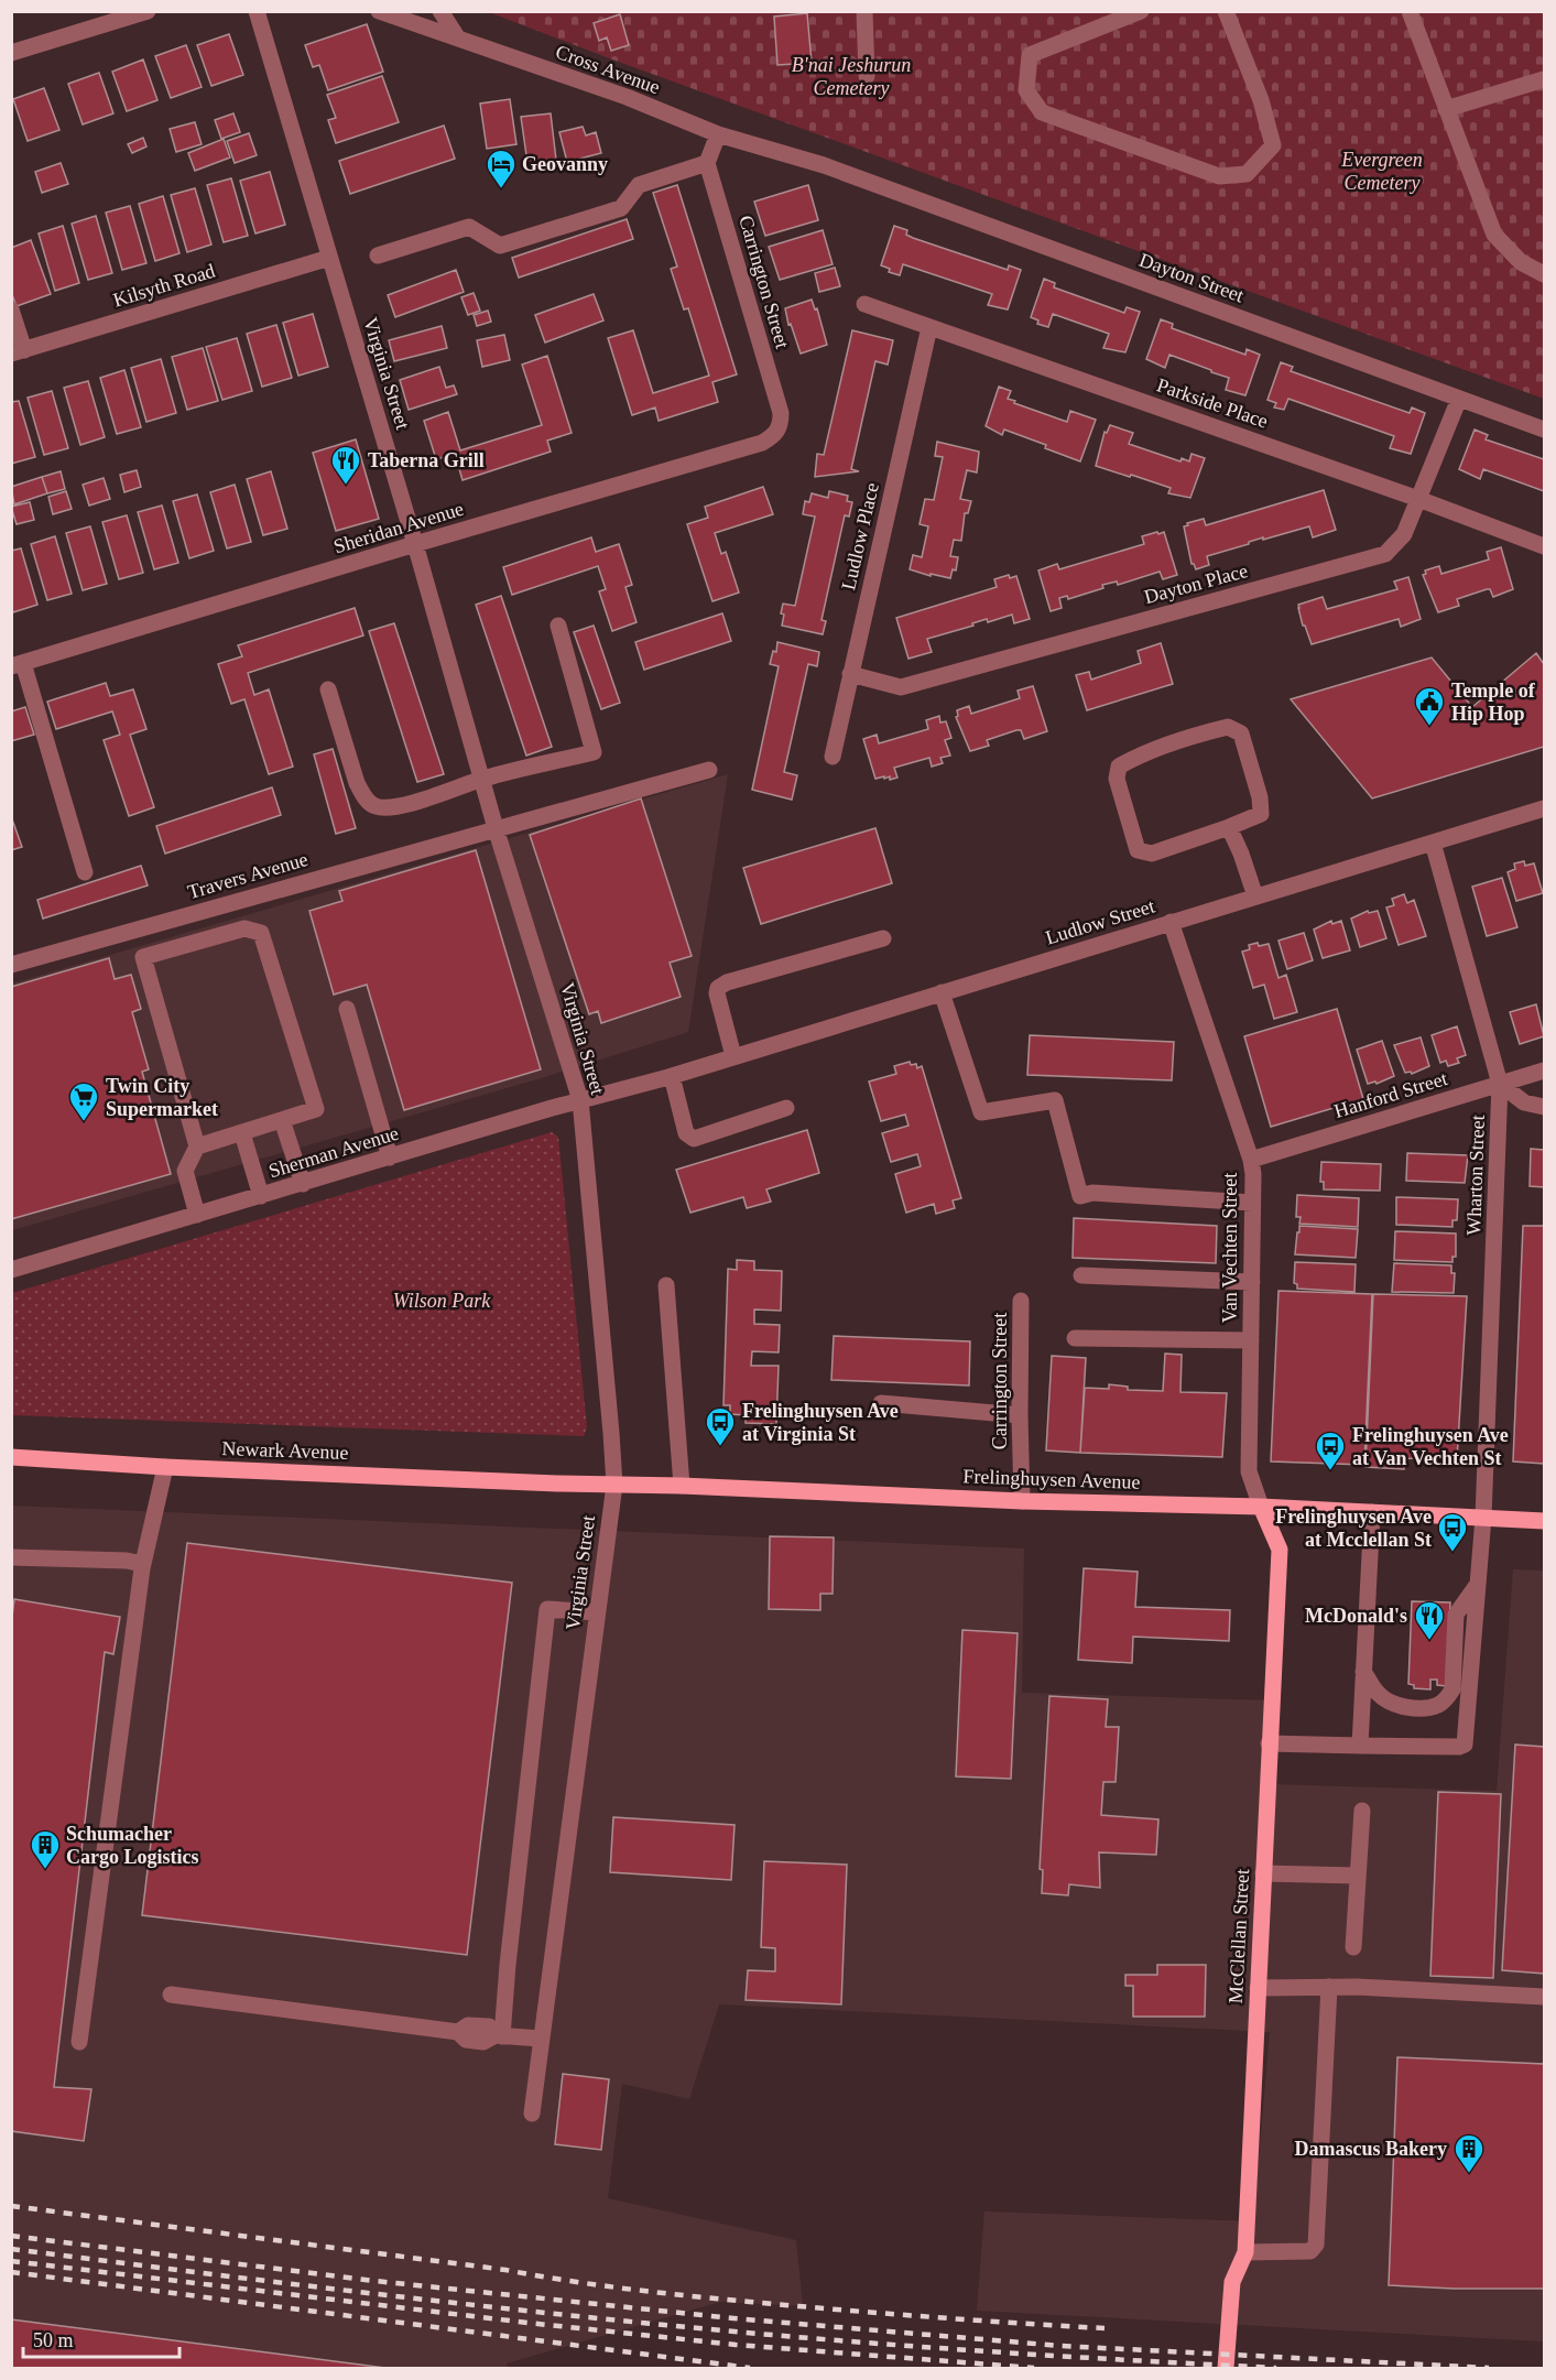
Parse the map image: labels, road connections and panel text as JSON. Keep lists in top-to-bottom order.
{
  "streets": {
    "main road": ["Newark Avenue", "Frelinghuysen Avenue", "McClellan Street"],
    "street": [
      "Cross Avenue",
      "Dayton Street",
      "Carrington Street",
      "Kilsyth Road",
      "Virginia Street",
      "Parkside Place",
      "Sheridan Avenue",
      "Ludlow Place",
      "Dayton Place",
      "Travers Avenue",
      "Ludlow Street",
      "Hanford Street",
      "Sherman Avenue",
      "Wharton Street",
      "Van Vechten Street"
    ]
  },
  "crossings": [
    ["Cross Avenue", "Dayton Street"],
    ["Dayton Street", "Dayton Place"],
    ["Carrington Street", "Sheridan Avenue"],
    ["Carrington Street", "Frelinghuysen Avenue"],
    ["Kilsyth Road", "Virginia Street"],
    ["Virginia Street", "Sheridan Avenue"],
    ["Virginia Street", "Travers Avenue"],
    ["Virginia Street", "Sherman Avenue"],
    ["Virginia Street", "Frelinghuysen Avenue"],
    ["Parkside Place", "Ludlow Place"],
    ["Parkside Place", "Dayton Place"],
    ["Ludlow Place", "Dayton Place"],
    ["Ludlow Street", "Sherman Avenue"],
    ["Ludlow Street", "Wharton Street"],
    ["Ludlow Street", "Van Vechten Street"],
    ["Hanford Street", "Wharton Street"],
    ["Hanford Street", "Van Vechten Street"],
    ["Wharton Street", "Frelinghuysen Avenue"],
    ["Van Vechten Street", "Frelinghuysen Avenue"],
    ["Van Vechten Street", "McClellan Street"],
    ["Newark Avenue", "Frelinghuysen Avenue"],
    ["Frelinghuysen Avenue", "McClellan Street"]
  ],
  "parks": ["B'nai Jeshurun Cemetery", "Evergreen Cemetery", "Wilson Park"],
  "places": {
    "hotel": ["Geovanny"],
    "restaurant": ["Taberna Grill", "McDonald's"],
    "public building": ["Temple of Hip Hop"],
    "supermarket": ["Twin City Supermarket"],
    "bus stop": ["Frelinghuysen Ave at Virginia St", "Frelinghuysen Ave at Van Vechten St", "Frelinghuysen Ave at Mcclellan St"],
    "building": ["Schumacher Cargo Logistics", "Damascus Bakery"]
  },
  "scale_bar": "50 m"
}
